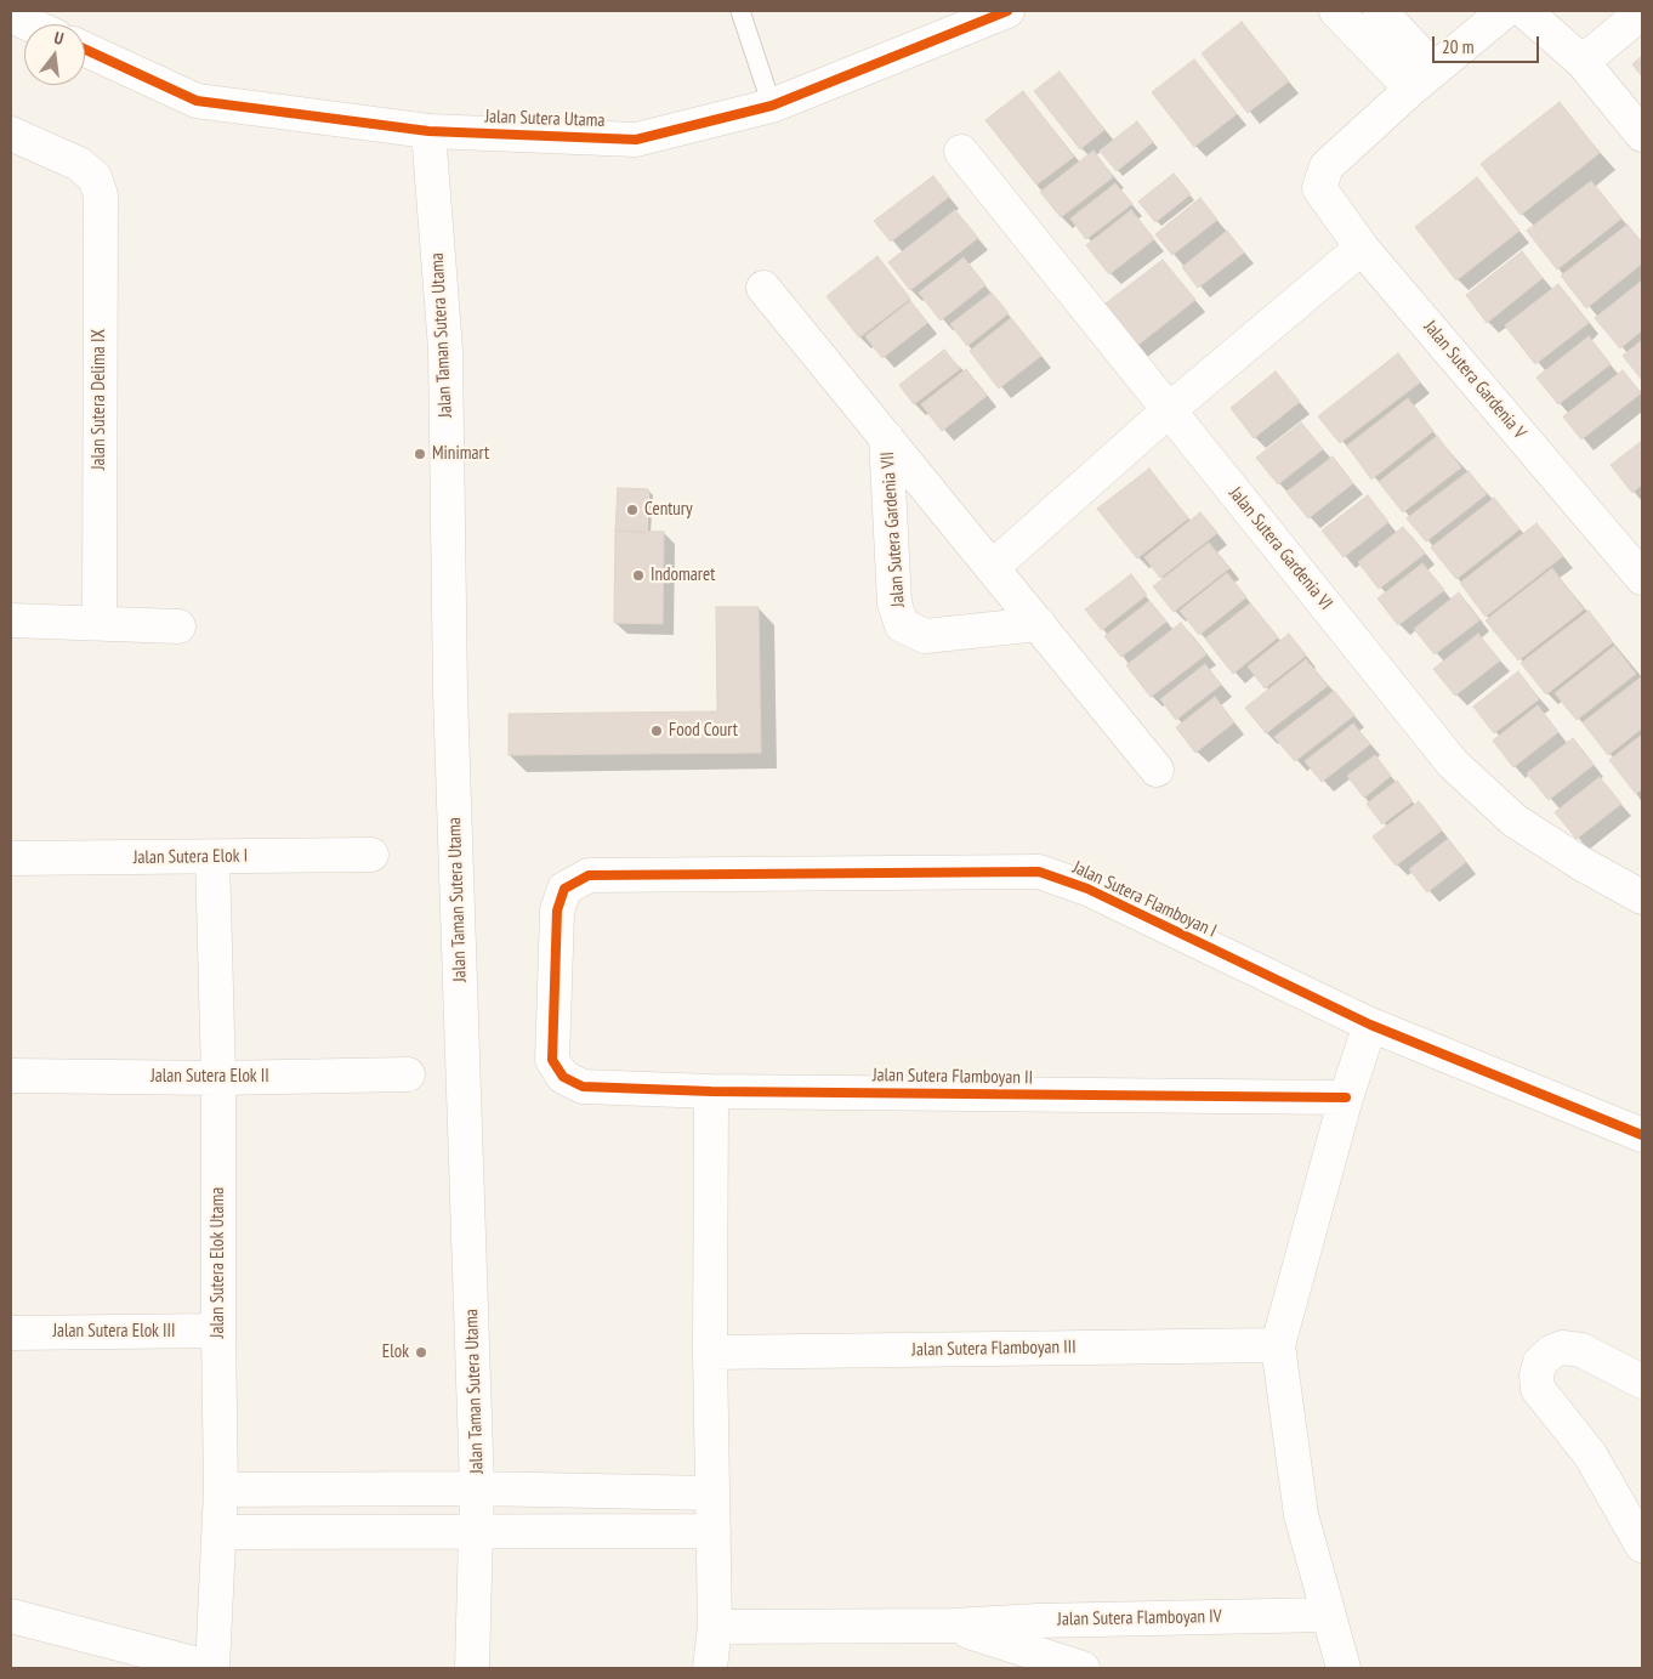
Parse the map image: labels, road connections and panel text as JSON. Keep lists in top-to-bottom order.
{
  "streets": {
    "street": [
      "Jalan Sutera Utama",
      "Jalan Taman Sutera Utama",
      "Jalan Sutera Gardenia V",
      "Jalan Sutera Delima IX",
      "Jalan Sutera Gardenia VII",
      "Jalan Sutera Gardenia VI",
      "Jalan Sutera Elok I",
      "Jalan Sutera Flamboyan I",
      "Jalan Sutera Elok II",
      "Jalan Sutera Flamboyan II",
      "Jalan Sutera Elok Utama",
      "Jalan Sutera Elok III",
      "Jalan Sutera Flamboyan III",
      "Jalan Sutera Flamboyan IV"
    ]
  },
  "crossings": [
    ["Jalan Sutera Utama", "Jalan Taman Sutera Utama"],
    ["Jalan Sutera Elok I", "Jalan Sutera Elok Utama"],
    ["Jalan Sutera Flamboyan I", "Jalan Sutera Flamboyan II"],
    ["Jalan Sutera Elok II", "Jalan Sutera Elok Utama"],
    ["Jalan Sutera Elok Utama", "Jalan Sutera Elok III"]
  ],
  "places": [
    "Minimart",
    "Century",
    "Indomaret",
    "Food Court",
    "Elok"
  ],
  "scale_bar": "20 m",
  "north": "top"
}
